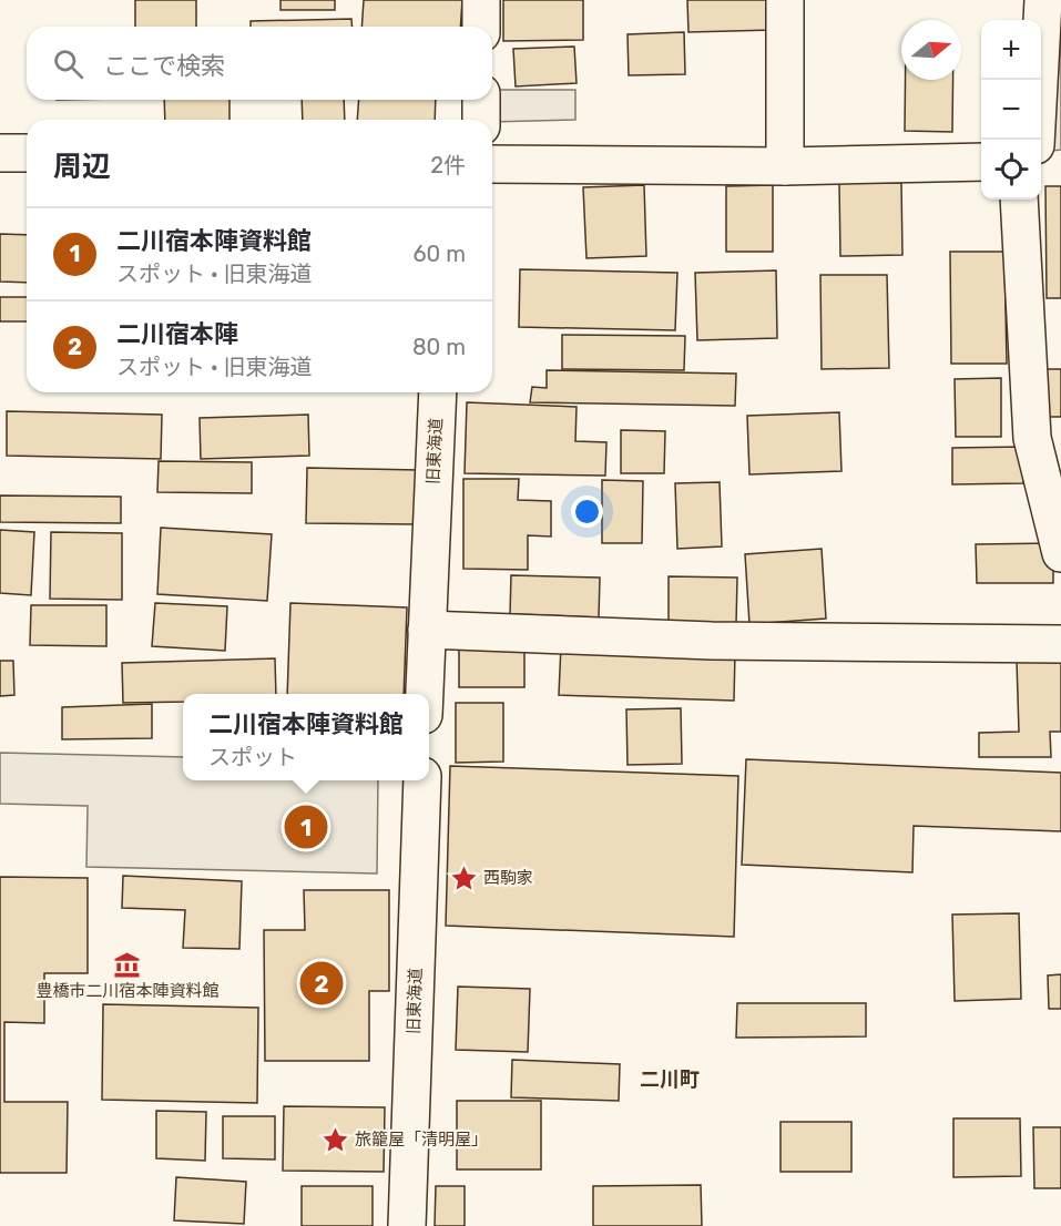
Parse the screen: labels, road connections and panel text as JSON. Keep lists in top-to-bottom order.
{
  "streets": {
    "street": ["旧東海道"]
  },
  "districts": ["二川町"],
  "places": {
    "place": ["西駒家", "旅籠屋「清明屋」"],
    "museum": ["豊橋市二川宿本陣資料館"]
  },
  "north": "right",
  "page": {
    "map_buttons": ["+", "−"],
    "search": "ここで検索",
    "heading": ["周辺", "2件"],
    "list": [
      {
        "mark": "1",
        "name": "二川宿本陣資料館",
        "note": "スポット · 旧東海道",
        "value": "60 m"
      },
      {
        "mark": "2",
        "name": "二川宿本陣",
        "note": "スポット · 旧東海道",
        "value": "80 m"
      }
    ],
    "popup": ["二川宿本陣資料館", "スポット"],
    "pins": ["1", "2"]
  }
}
